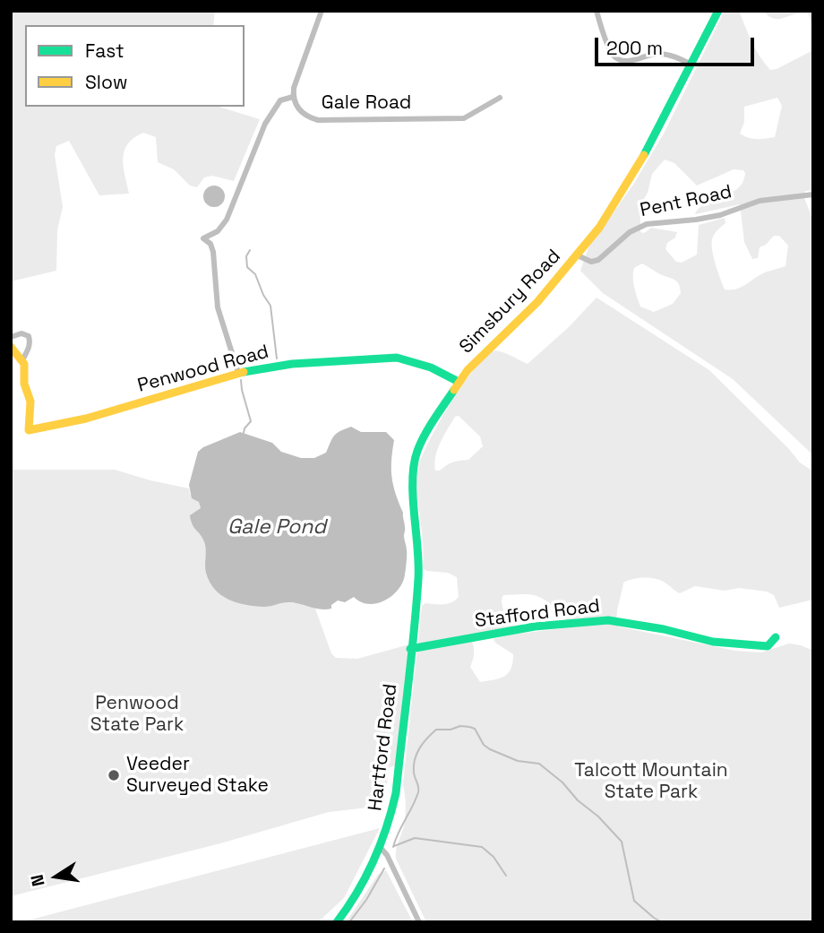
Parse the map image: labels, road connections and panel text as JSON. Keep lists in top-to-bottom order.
{
  "streets": {
    "main road": [
      "Simsbury Road",
      "Penwood Road",
      "Stafford Road",
      "Hartford Road"
    ],
    "street": ["Gale Road", "Pent Road"]
  },
  "crossings": [
    ["Pent Road", "Simsbury Road"],
    ["Simsbury Road", "Penwood Road"],
    ["Simsbury Road", "Hartford Road"],
    ["Stafford Road", "Hartford Road"]
  ],
  "water": ["Gale Pond"],
  "parks": ["Penwood State Park", "Talcott Mountain State Park"],
  "places": ["Veeder Surveyed Stake"],
  "legend": ["Fast", "Slow"],
  "scale_bar": "200 m",
  "north": "left"
}
